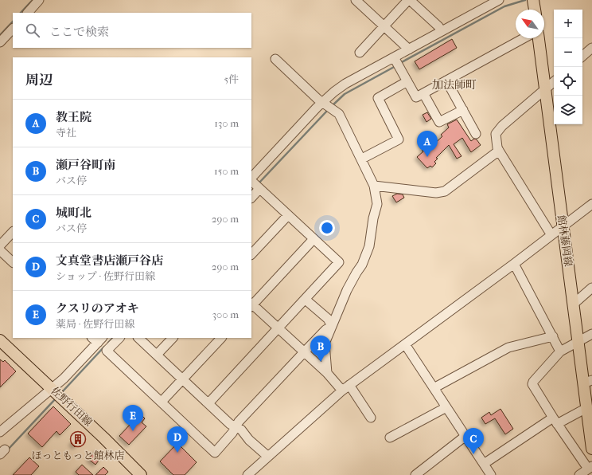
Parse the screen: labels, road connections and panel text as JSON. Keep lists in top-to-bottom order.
{
  "streets": {
    "main road": ["館林藤岡線", "佐野行田線"]
  },
  "districts": ["加法師町"],
  "places": {
    "building": ["ほっともっと館林店"]
  },
  "north": "top left",
  "page": {
    "map_buttons": ["+", "−"],
    "search": "ここで検索",
    "heading": ["周辺", "5件"],
    "list": [
      {
        "mark": "A",
        "name": "教王院",
        "note": "寺社",
        "value": "130 m"
      },
      {
        "mark": "B",
        "name": "瀬戸谷町南",
        "note": "バス停",
        "value": "150 m"
      },
      {
        "mark": "C",
        "name": "城町北",
        "note": "バス停",
        "value": "290 m"
      },
      {
        "mark": "D",
        "name": "文真堂書店瀬戸谷店",
        "note": "ショップ · 佐野行田線",
        "value": "290 m"
      },
      {
        "mark": "E",
        "name": "クスリのアオキ",
        "note": "薬局 · 佐野行田線",
        "value": "300 m"
      }
    ],
    "pins": [
      "A",
      "B",
      "E",
      "D",
      "C"
    ]
  }
}
